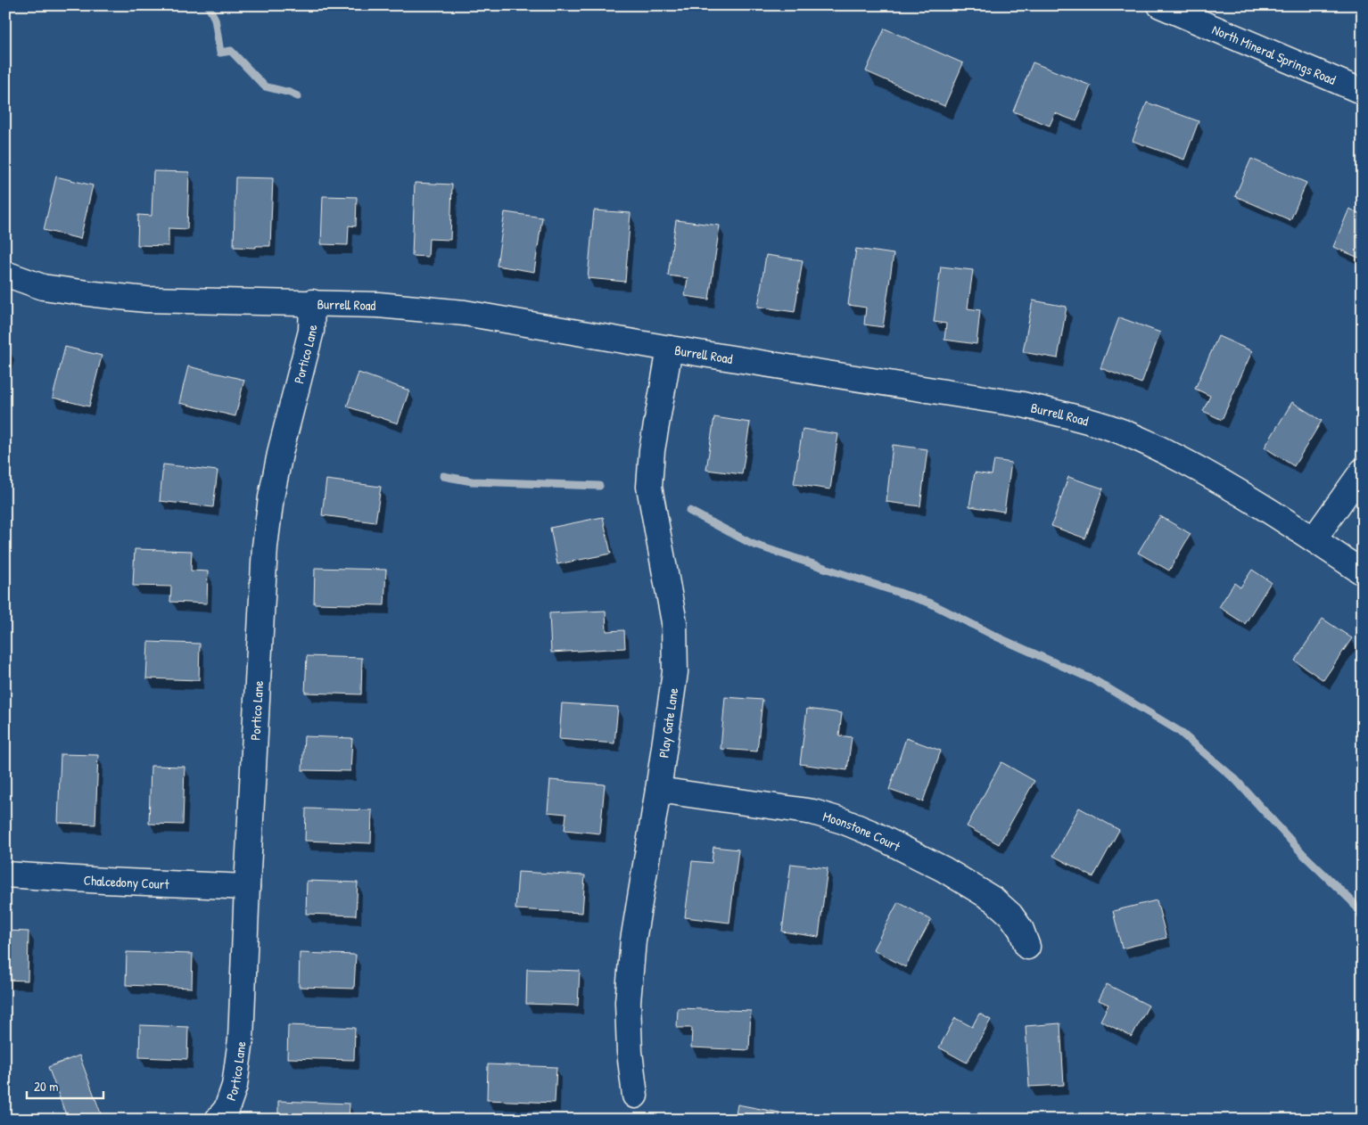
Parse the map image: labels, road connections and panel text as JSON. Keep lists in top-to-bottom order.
{
  "streets": {
    "street": [
      "North Mineral Springs Road",
      "Burrell Road",
      "Portico Lane",
      "Play Gate Lane",
      "Moonstone Court",
      "Chalcedony Court"
    ]
  },
  "crossings": [
    ["Burrell Road", "Portico Lane"],
    ["Burrell Road", "Play Gate Lane"],
    ["Portico Lane", "Chalcedony Court"],
    ["Play Gate Lane", "Moonstone Court"]
  ],
  "scale_bar": "20 m"
}
